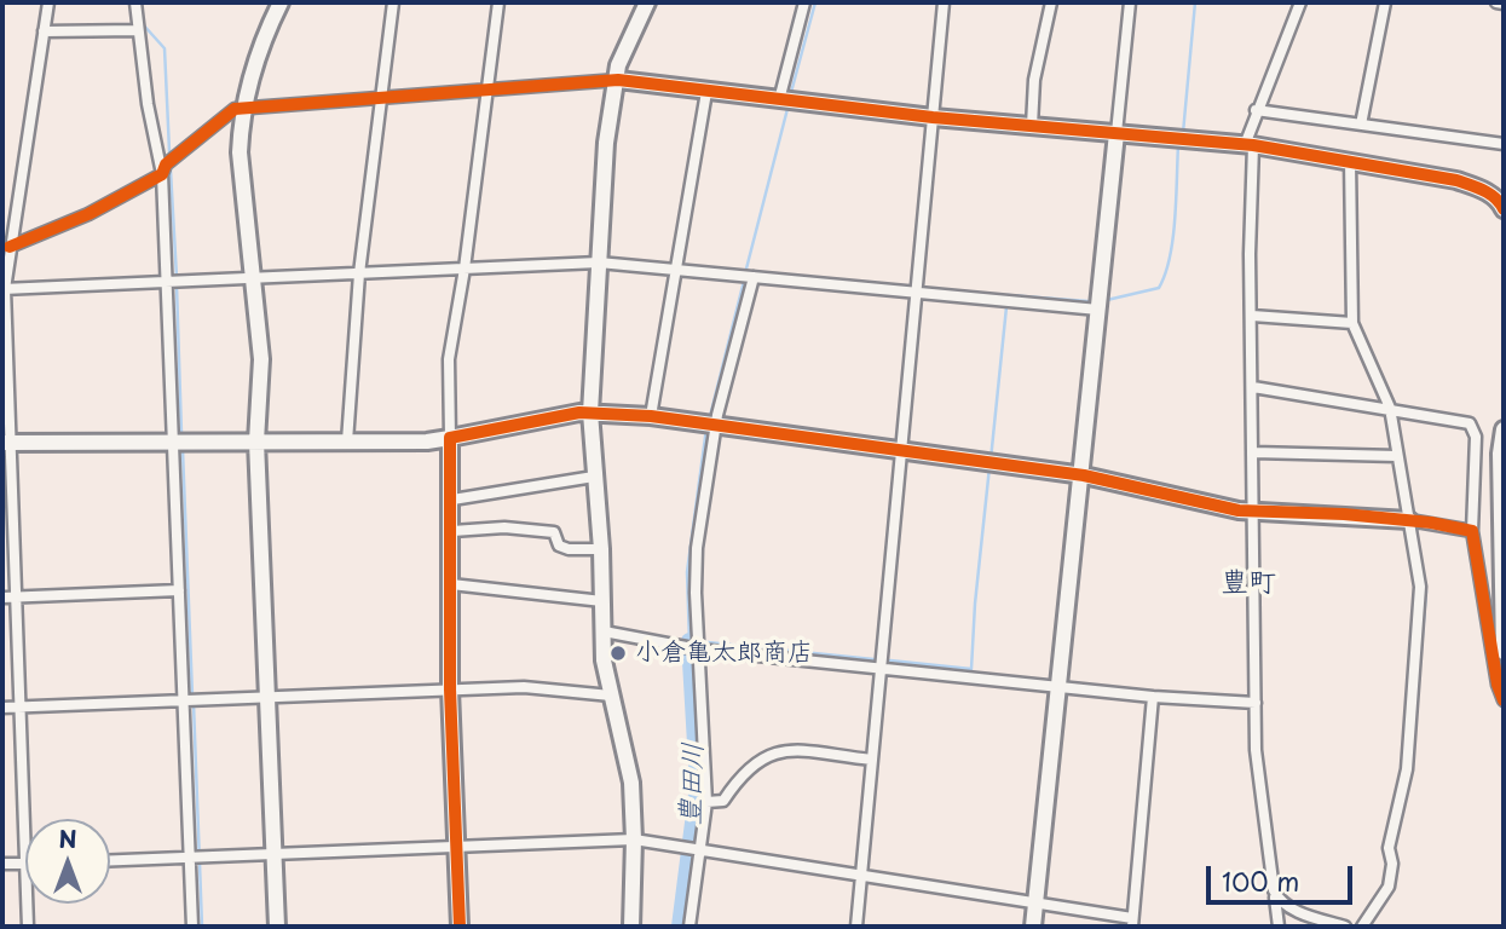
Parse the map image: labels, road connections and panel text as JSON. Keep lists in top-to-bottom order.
{
  "districts": ["豊町"],
  "water": ["豊田川"],
  "places": ["小倉亀太郎商店"],
  "scale_bar": "100 m",
  "north": "top"
}
